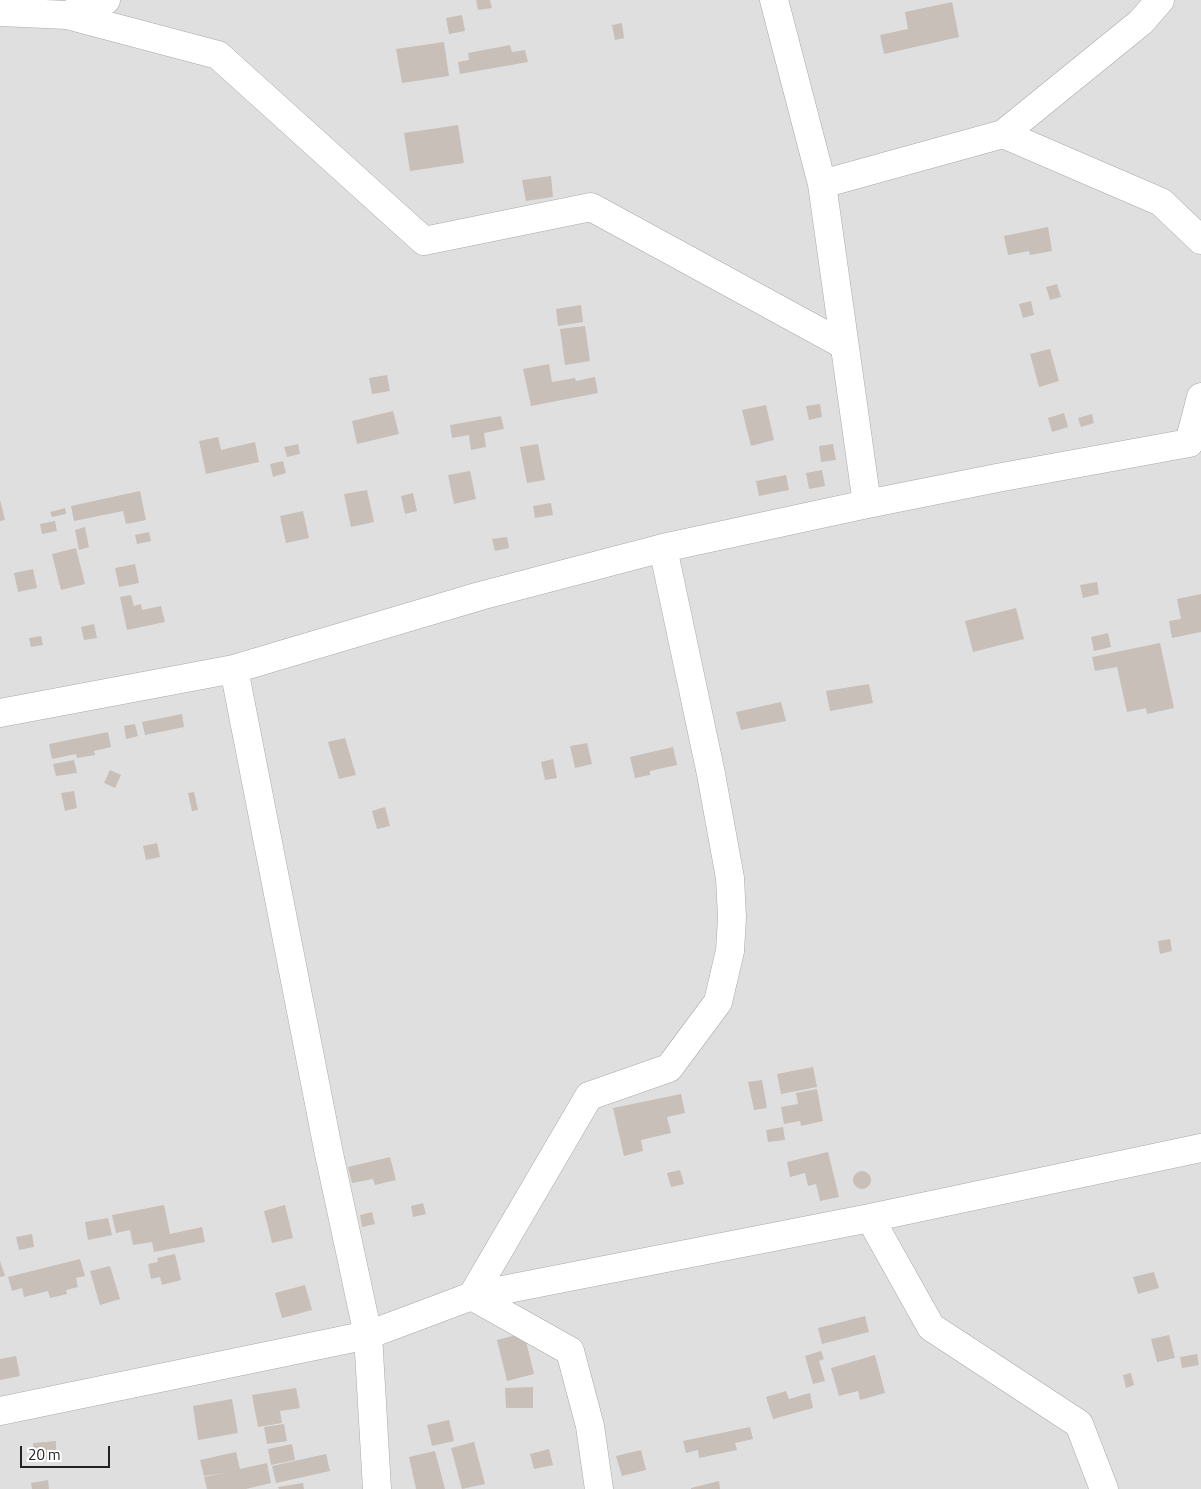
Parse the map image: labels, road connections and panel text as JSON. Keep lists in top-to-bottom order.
{
  "scale_bar": "20 m"
}
